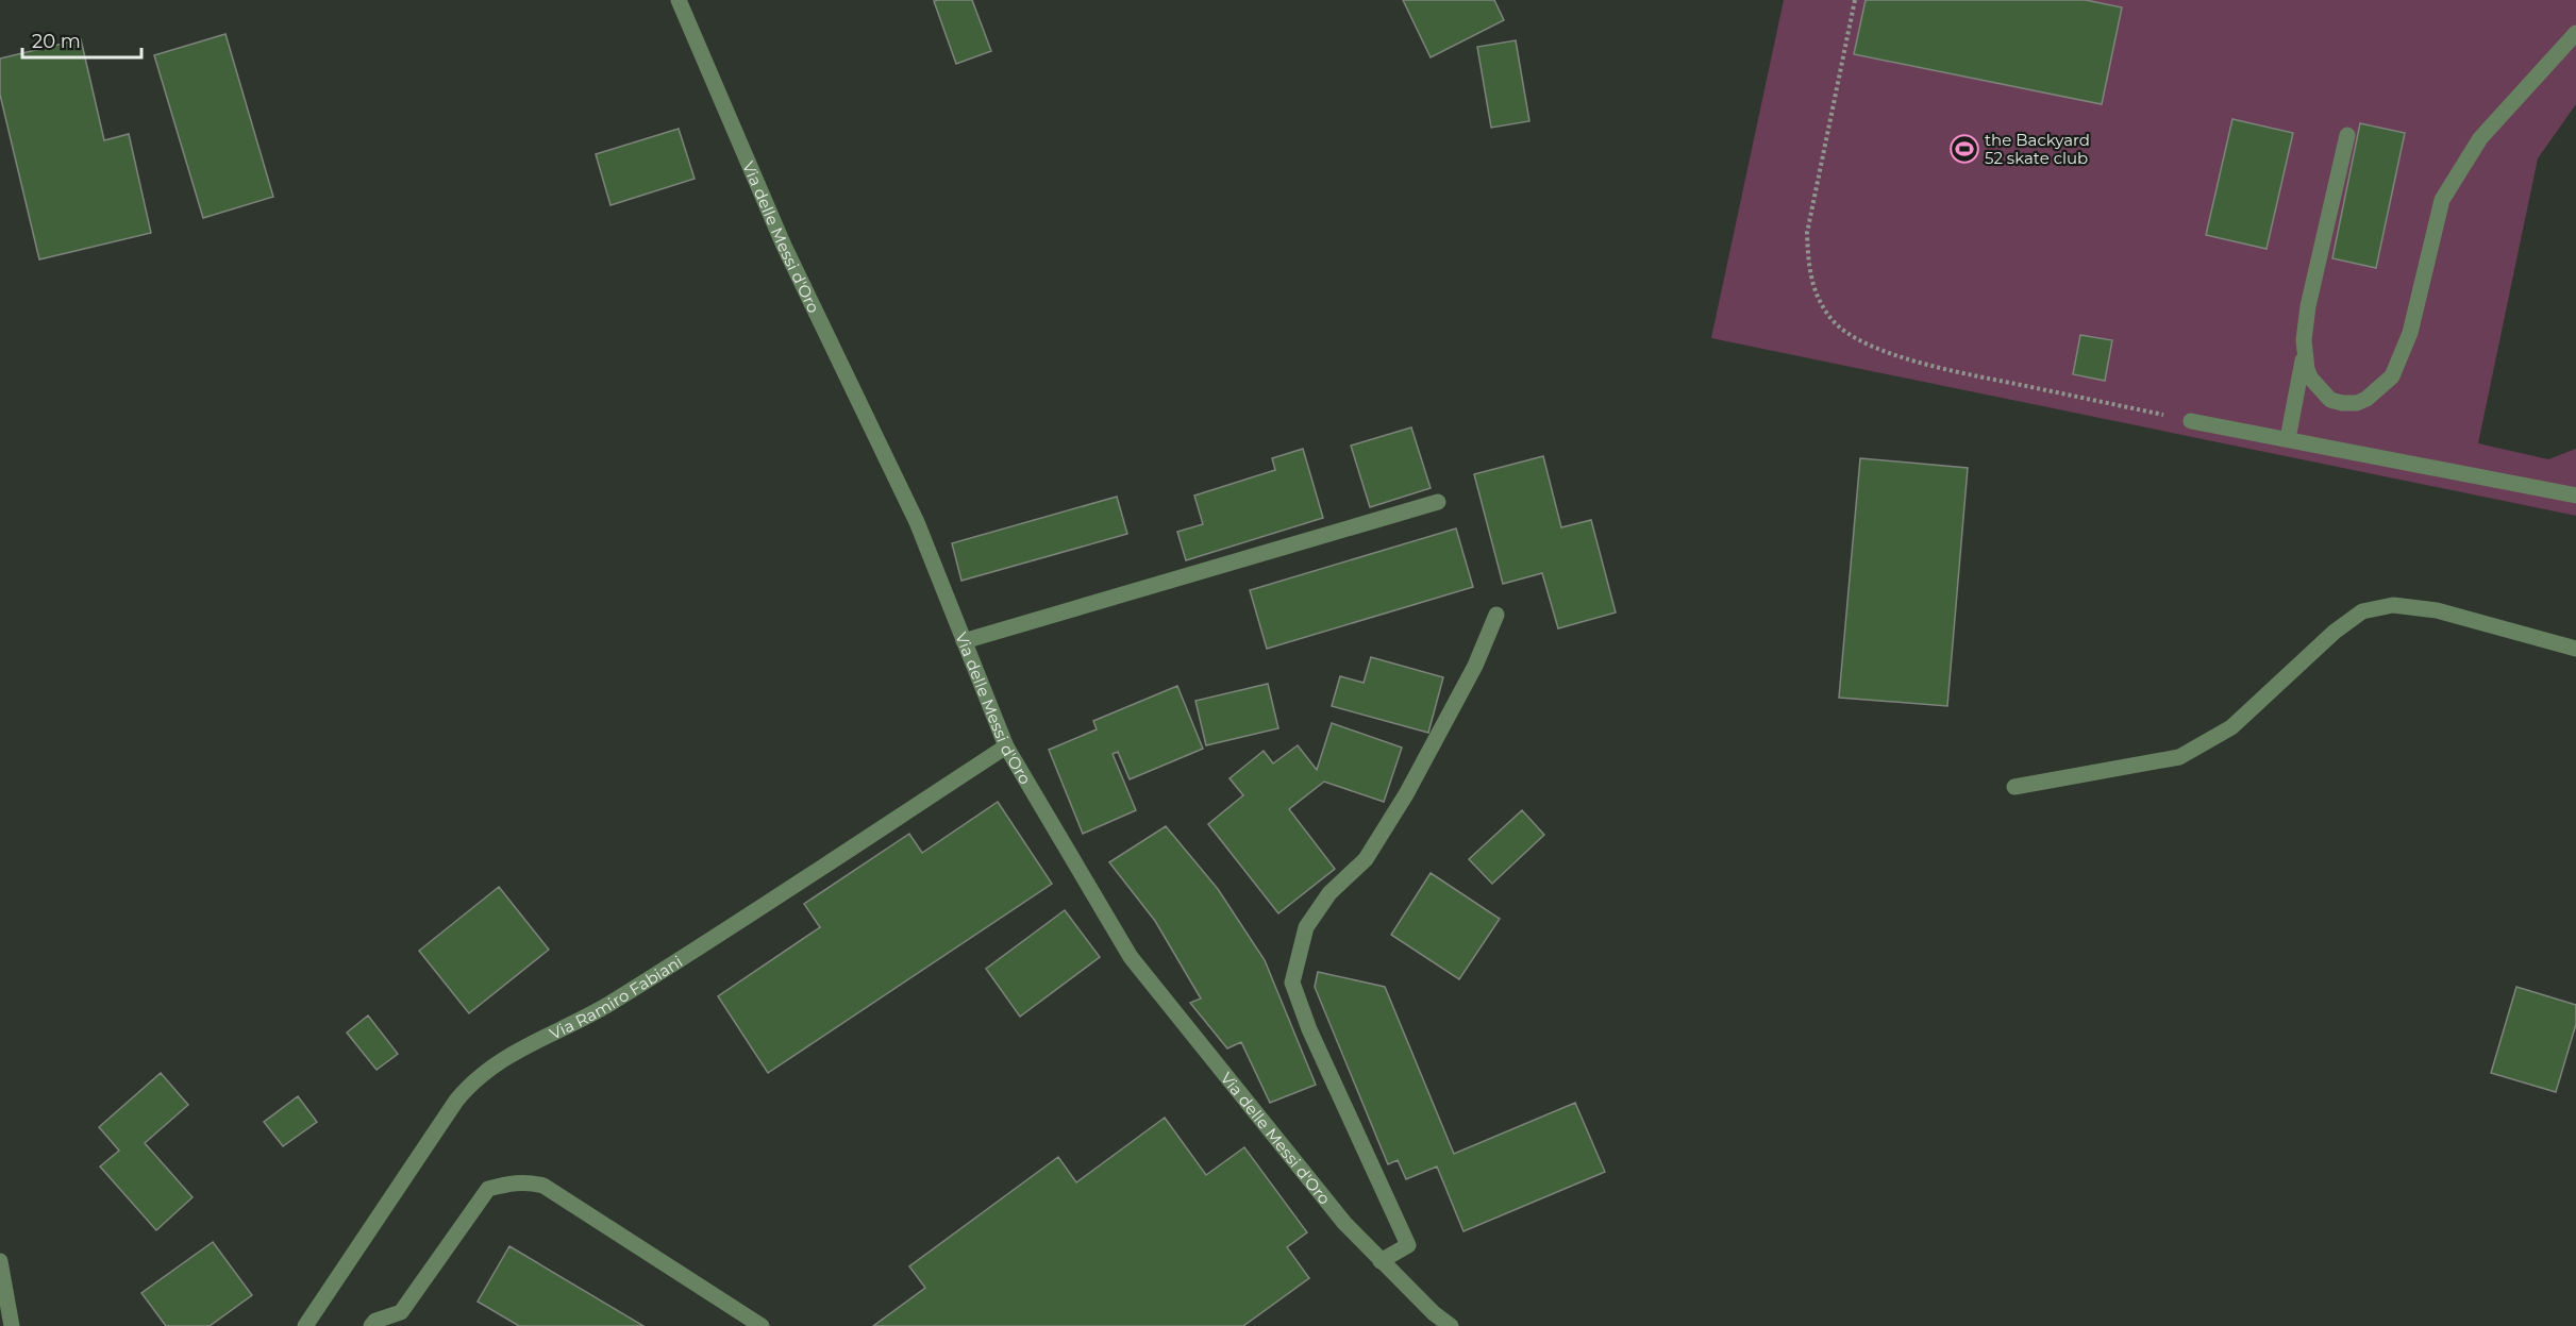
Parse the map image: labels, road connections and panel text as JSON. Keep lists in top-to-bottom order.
{
  "streets": {
    "street": ["Via delle Messi d'Oro", "Via Ramiro Fabiani"]
  },
  "crossings": [
    ["Via delle Messi d'Oro", "Via Ramiro Fabiani"]
  ],
  "places": {
    "sports": ["the Backyard 52 skate club"]
  },
  "scale_bar": "20 m"
}
